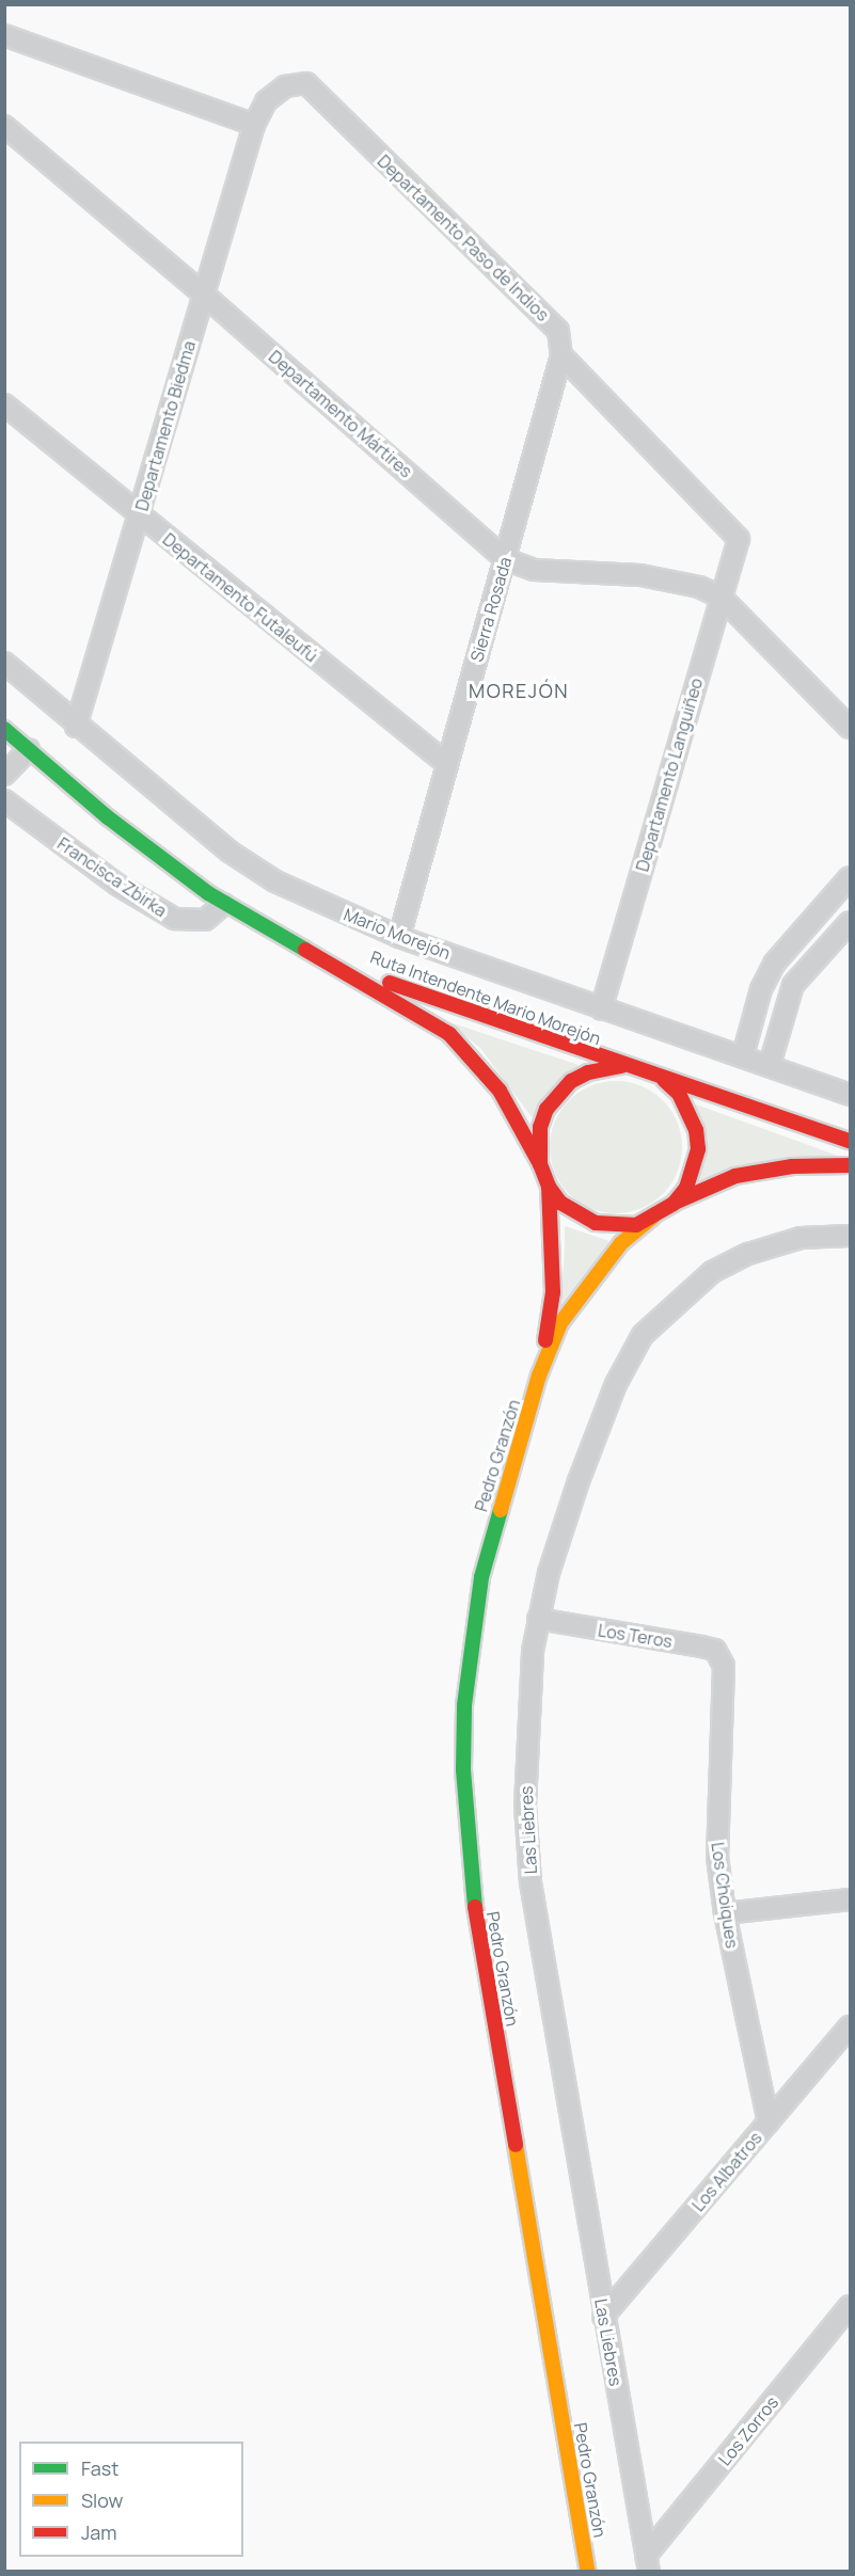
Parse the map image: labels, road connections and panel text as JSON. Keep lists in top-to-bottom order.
{
  "streets": {
    "main road": ["Ruta Intendente Mario Morejón", "Pedro Granzón"],
    "street": [
      "Departamento Paso de Indios",
      "Departamento Mártires",
      "Departamento Biedma",
      "Departamento Futaleufú",
      "Sierra Rosada",
      "Departamento Languiñeo",
      "Francisca Zbirka",
      "Mario Morejón",
      "Los Teros",
      "Las Liebres",
      "Los Choiques",
      "Los Albatros",
      "Los Zorros"
    ]
  },
  "crossings": [
    ["Departamento Paso de Indios", "Departamento Biedma"],
    ["Departamento Paso de Indios", "Sierra Rosada"],
    ["Departamento Paso de Indios", "Departamento Languiñeo"],
    ["Departamento Mártires", "Departamento Biedma"],
    ["Departamento Mártires", "Sierra Rosada"],
    ["Departamento Mártires", "Departamento Languiñeo"],
    ["Departamento Biedma", "Departamento Futaleufú"],
    ["Departamento Biedma", "Mario Morejón"],
    ["Departamento Futaleufú", "Sierra Rosada"],
    ["Sierra Rosada", "Mario Morejón"],
    ["Departamento Languiñeo", "Mario Morejón"],
    ["Francisca Zbirka", "Ruta Intendente Mario Morejón"],
    ["Ruta Intendente Mario Morejón", "Pedro Granzón"],
    ["Los Teros", "Las Liebres"],
    ["Los Teros", "Los Choiques"],
    ["Las Liebres", "Los Albatros"],
    ["Las Liebres", "Los Zorros"],
    ["Los Choiques", "Los Albatros"]
  ],
  "districts": ["MOREJÓN"],
  "legend": ["Fast", "Slow", "Jam"]
}
